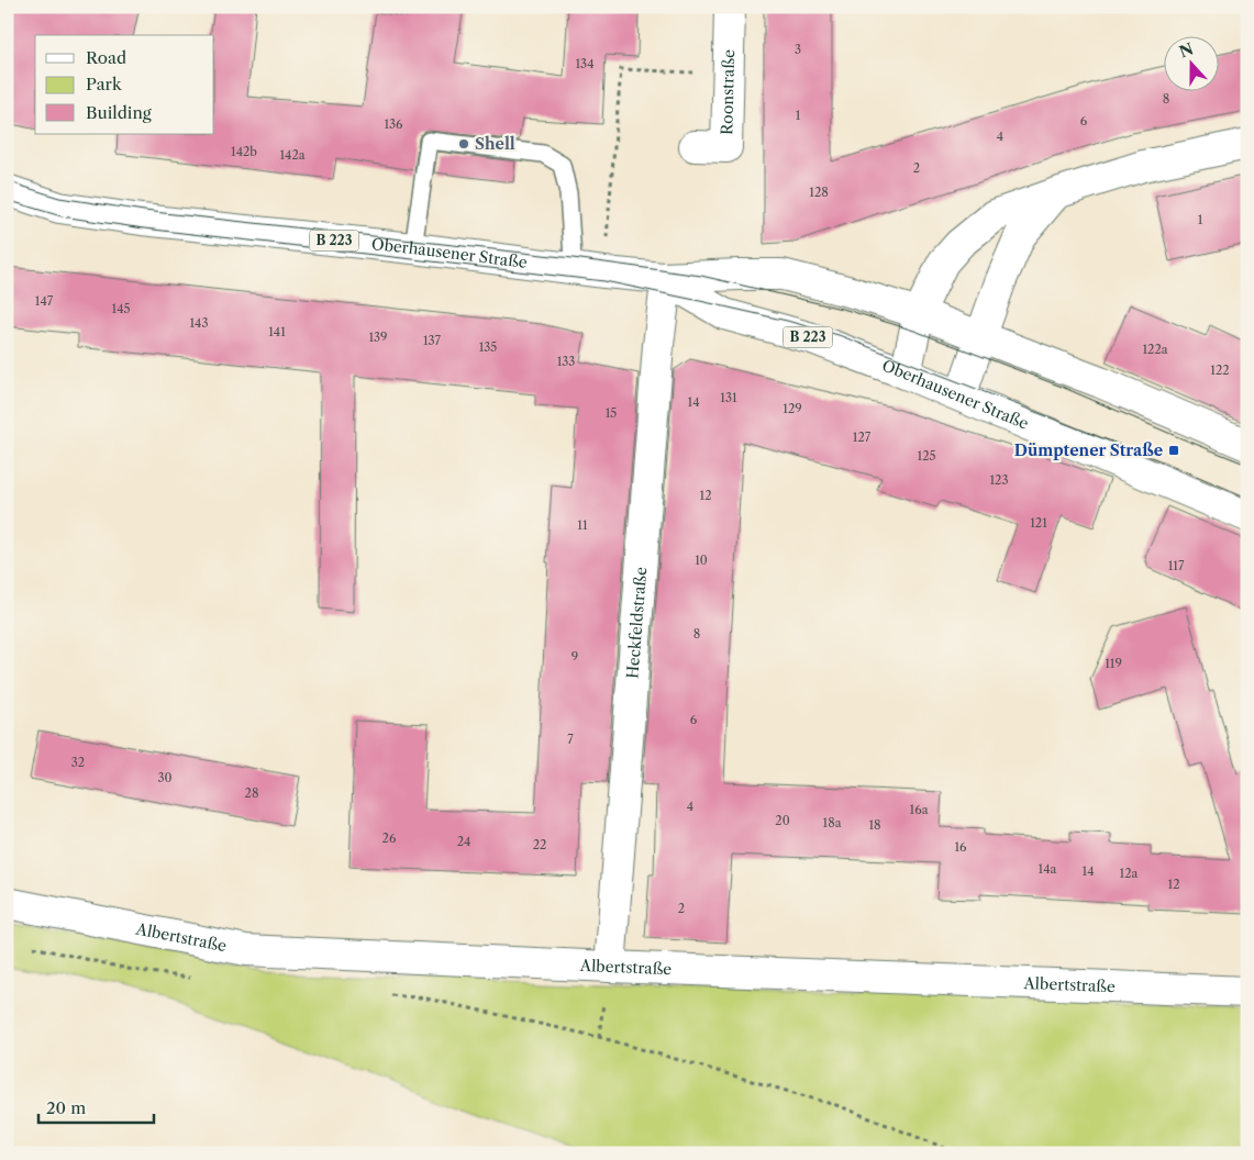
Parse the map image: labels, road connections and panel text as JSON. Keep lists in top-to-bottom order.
{
  "streets": {
    "street": [
      "Roonstraße",
      "B 223",
      "Oberhausener Straße",
      "Heckfeldstraße",
      "Albertstraße"
    ]
  },
  "crossings": [
    ["Oberhausener Straße", "Heckfeldstraße"],
    ["Heckfeldstraße", "Albertstraße"]
  ],
  "places": {
    "other": ["Shell"],
    "transit": ["Dümptener Straße"]
  },
  "house_numbers": [
    "3",
    "134",
    "8",
    "1",
    "6",
    "136",
    "4",
    "142b",
    "142a",
    "2",
    "128",
    "1",
    "147",
    "145",
    "143",
    "141",
    "139",
    "137",
    "135",
    "122a",
    "133",
    "122",
    "131",
    "14",
    "129",
    "15",
    "127",
    "125",
    "123",
    "12",
    "121",
    "11",
    "10",
    "117",
    "8",
    "9",
    "119",
    "6",
    "7",
    "32",
    "30",
    "28",
    "4",
    "16a",
    "20",
    "18a",
    "18",
    "26",
    "24",
    "22",
    "16",
    "14a",
    "14",
    "12a",
    "12",
    "2"
  ],
  "legend": ["Road", "Park", "Building"],
  "scale_bar": "20 m",
  "north": "top"
}
